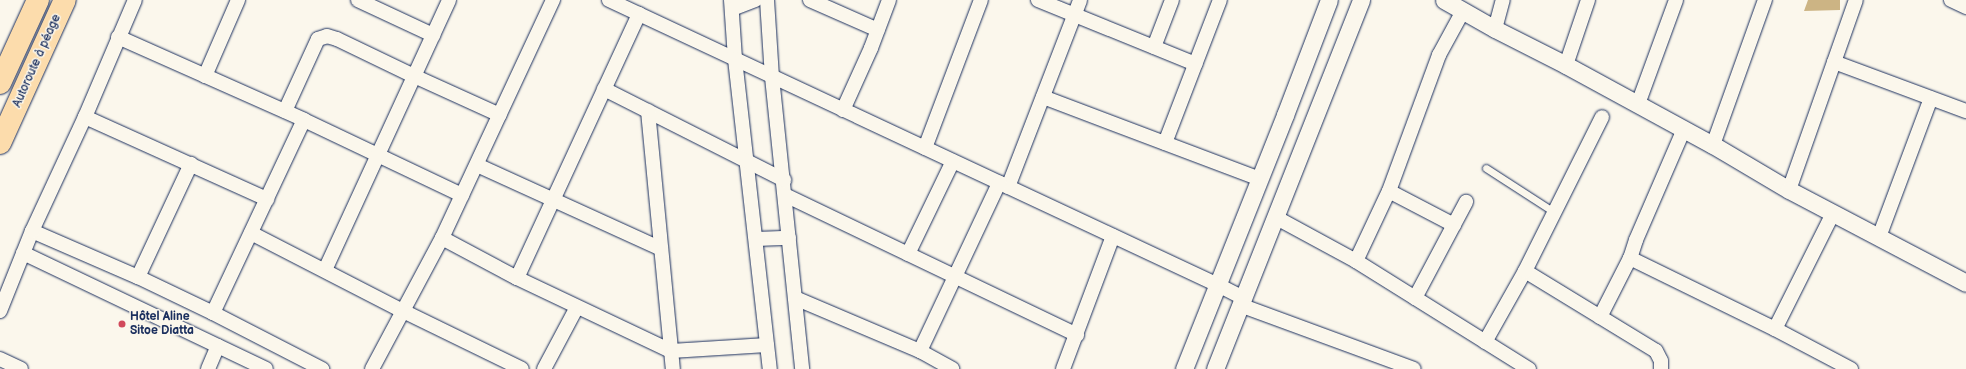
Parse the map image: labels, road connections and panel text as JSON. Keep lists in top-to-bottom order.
{
  "streets": {
    "highway": ["Autoroute à péage"]
  },
  "places": ["Hôtel Aline Sitoe Diatta"]
}
